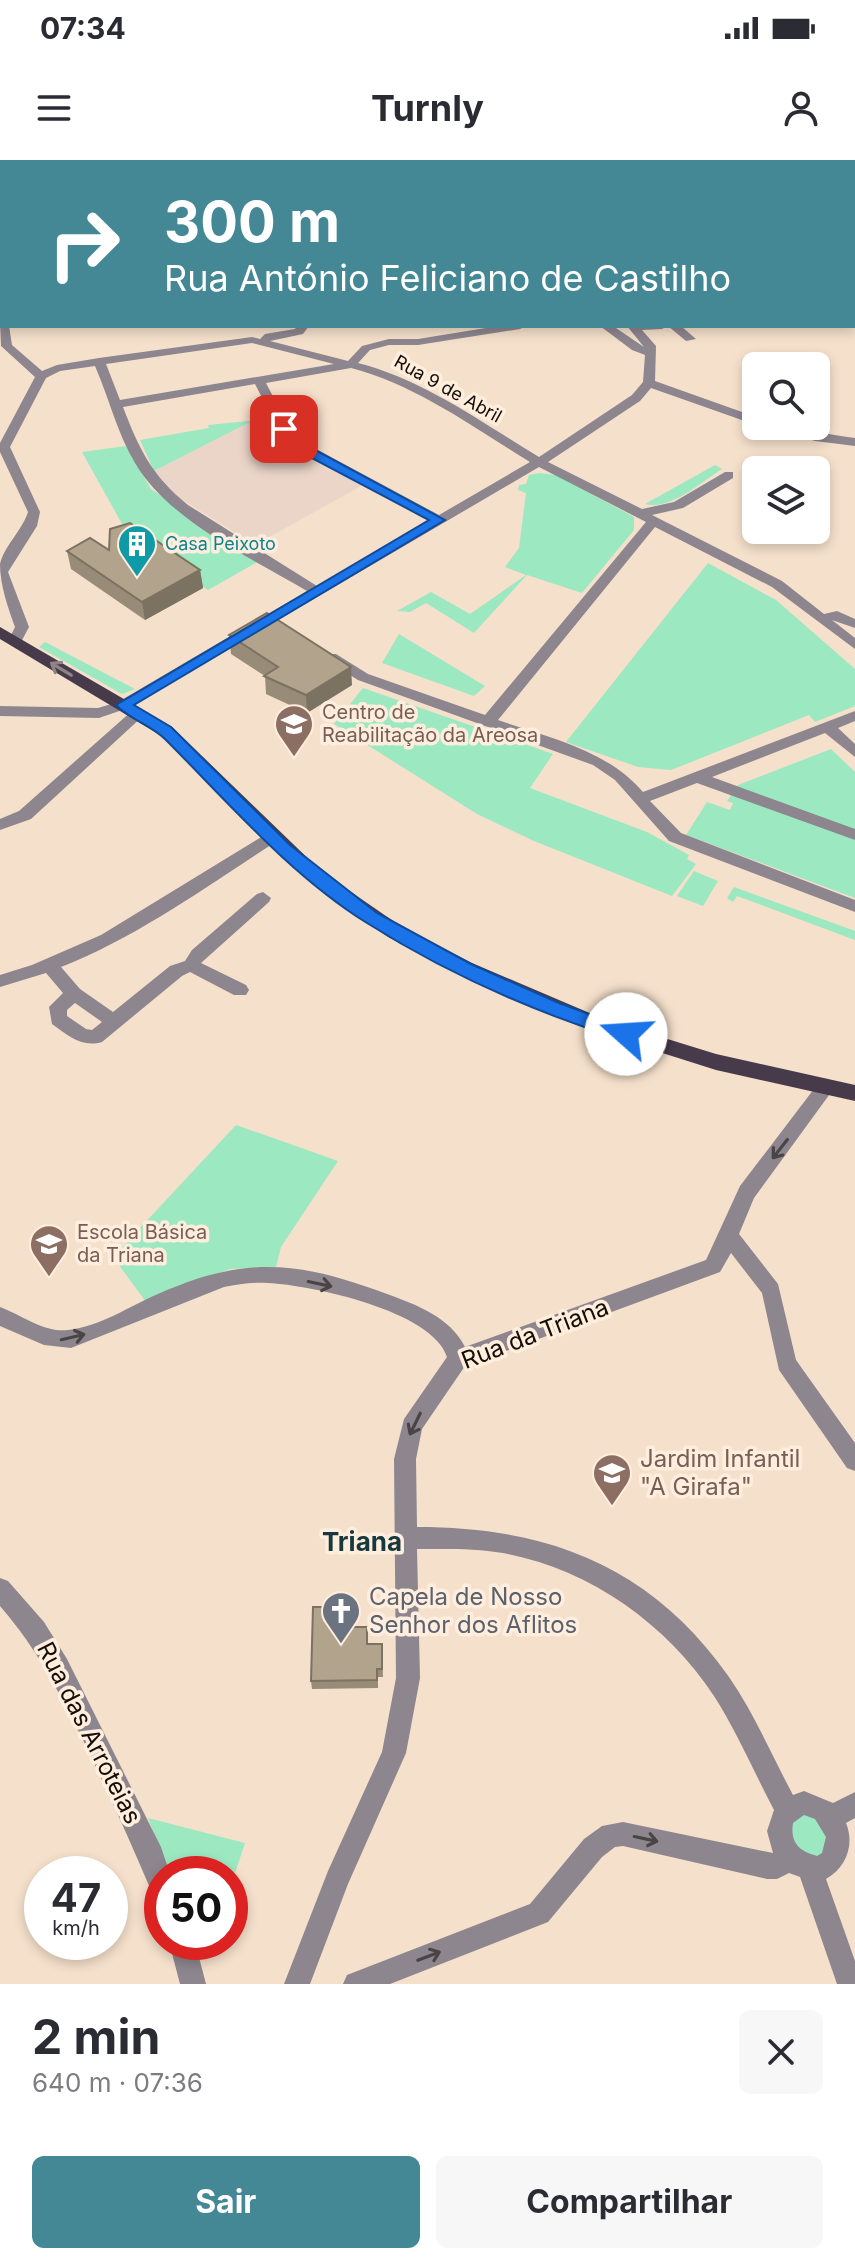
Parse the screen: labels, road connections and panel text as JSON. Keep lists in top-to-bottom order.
{
  "streets": {
    "street": ["Rua 9 de Abril", "Rua da Triana", "Rua das Arroteias"]
  },
  "districts": ["Triana"],
  "places": {
    "building": ["Casa Peixoto"],
    "school or university": ["Centro de Reabilitação da Areosa", "Escola Básica da Triana", "Jardim Infantil \"A Girafa\""],
    "church": ["Capela de Nosso Senhor dos Aflitos"]
  },
  "page": {
    "status": "07:34",
    "header": "Turnly",
    "turn": ["300 m", "Rua António Feliciano de Castilho"],
    "speed": "47 km/h",
    "limit": "50",
    "heading": ["2 min", "640 m · 07:36"],
    "buttons": ["Sair", "Compartilhar"]
  }
}
